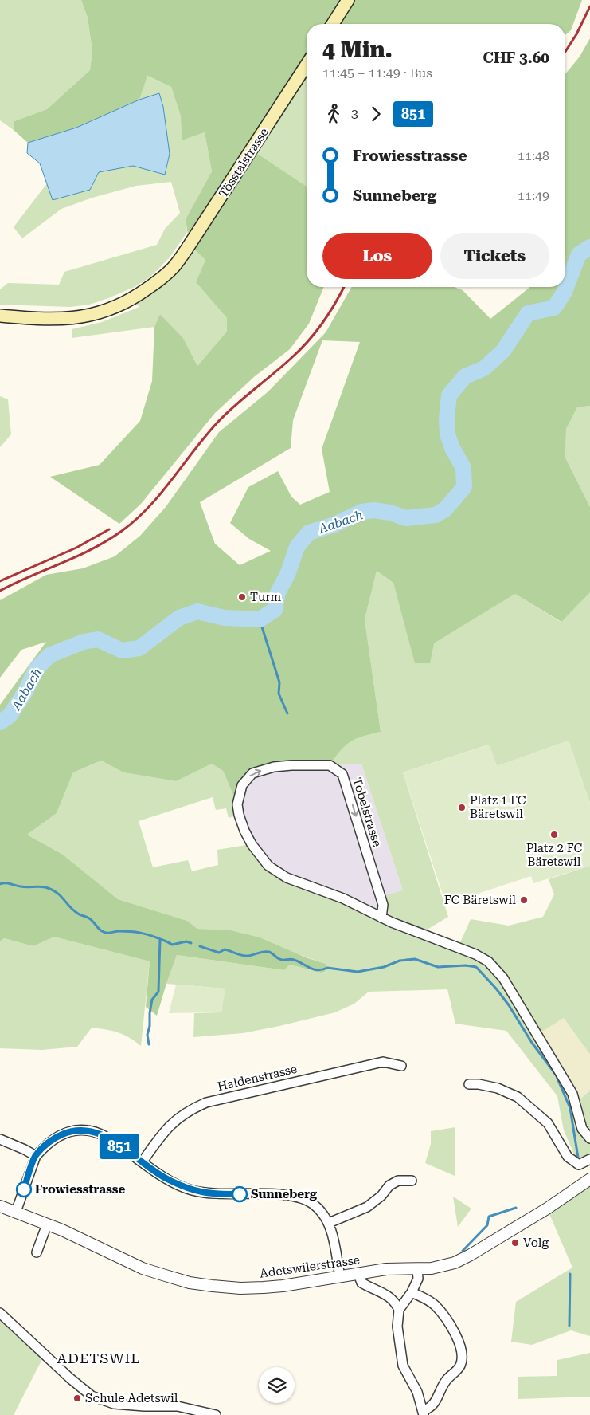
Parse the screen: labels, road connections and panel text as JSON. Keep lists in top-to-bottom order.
{
  "streets": {
    "main road": ["Tösstalstrasse"],
    "street": ["Tobelstrasse", "Haldenstrasse", "Adetswilerstrasse"]
  },
  "districts": ["ADETSWIL"],
  "water": ["Aabach"],
  "places": [
    "Turm",
    "Platz 1 FC Bäretswil",
    "Platz 2 FC Bäretswil",
    "FC Bäretswil",
    "Frowiesstrasse",
    "Sunneberg",
    "Volg",
    "Schule Adetswil"
  ],
  "lines": ["bus line 851"],
  "page": {
    "on_map": "851",
    "heading": ["4 Min.", "11:45 – 11:49 · Bus", "CHF 3.60"],
    "legs": ["3", "851"],
    "list": [
      {
        "name": "Frowiesstrasse",
        "value": "11:48"
      },
      {
        "name": "Sunneberg",
        "value": "11:49"
      }
    ],
    "buttons": ["Los", "Tickets"]
  }
}
